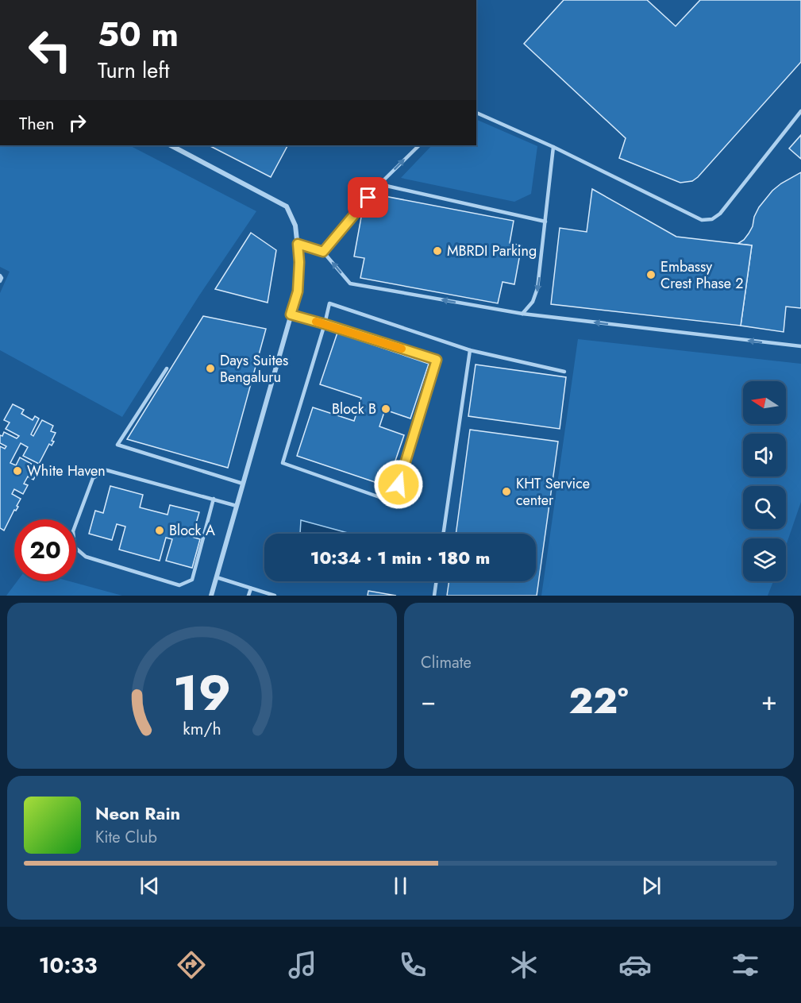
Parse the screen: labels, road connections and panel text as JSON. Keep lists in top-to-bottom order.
{
  "places": [
    "MBRDI Parking",
    "Embassy Crest Phase 2",
    "Days Suites Bengaluru",
    "Block B",
    "White Haven",
    "KHT Service center",
    "Block A"
  ],
  "north": "left",
  "page": {
    "turn": ["50 m", "Turn left"],
    "then": "Then",
    "limit": "20",
    "trip": "10:34 · 1 min · 180 m",
    "tile": "Climate",
    "heat": ["−", "22°", "+"],
    "song": ["Neon Rain", "Kite Club"],
    "tabs": "10:33",
    "gauge": ["19", "km/h"]
  }
}
